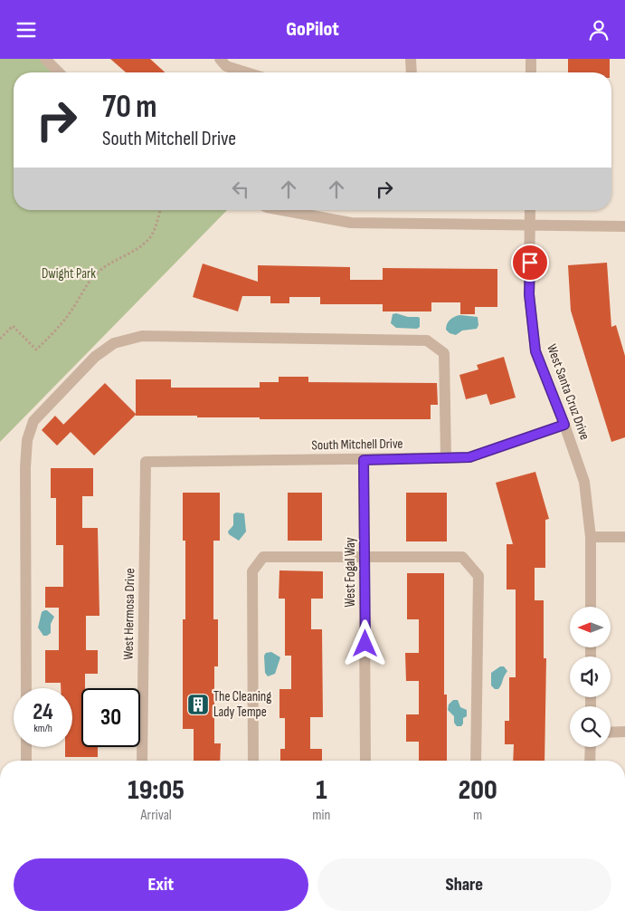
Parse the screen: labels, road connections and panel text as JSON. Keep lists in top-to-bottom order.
{
  "streets": {
    "street": [
      "West Santa Cruz Drive",
      "South Mitchell Drive",
      "West Fogal Way",
      "West Hermosa Drive"
    ]
  },
  "crossings": [
    ["West Santa Cruz Drive", "South Mitchell Drive"],
    ["South Mitchell Drive", "West Fogal Way"],
    ["South Mitchell Drive", "West Hermosa Drive"]
  ],
  "parks": ["Dwight Park"],
  "places": {
    "building": ["The Cleaning Lady Tempe"]
  },
  "north": "left",
  "page": {
    "header": "GoPilot",
    "turn": ["70 m", "South Mitchell Drive"],
    "speed": "24 km/h",
    "limit": "30",
    "eta": [
      "19:05",
      "Arrival",
      "1",
      "min",
      "200",
      "m"
    ],
    "buttons": ["Exit", "Share"]
  }
}
